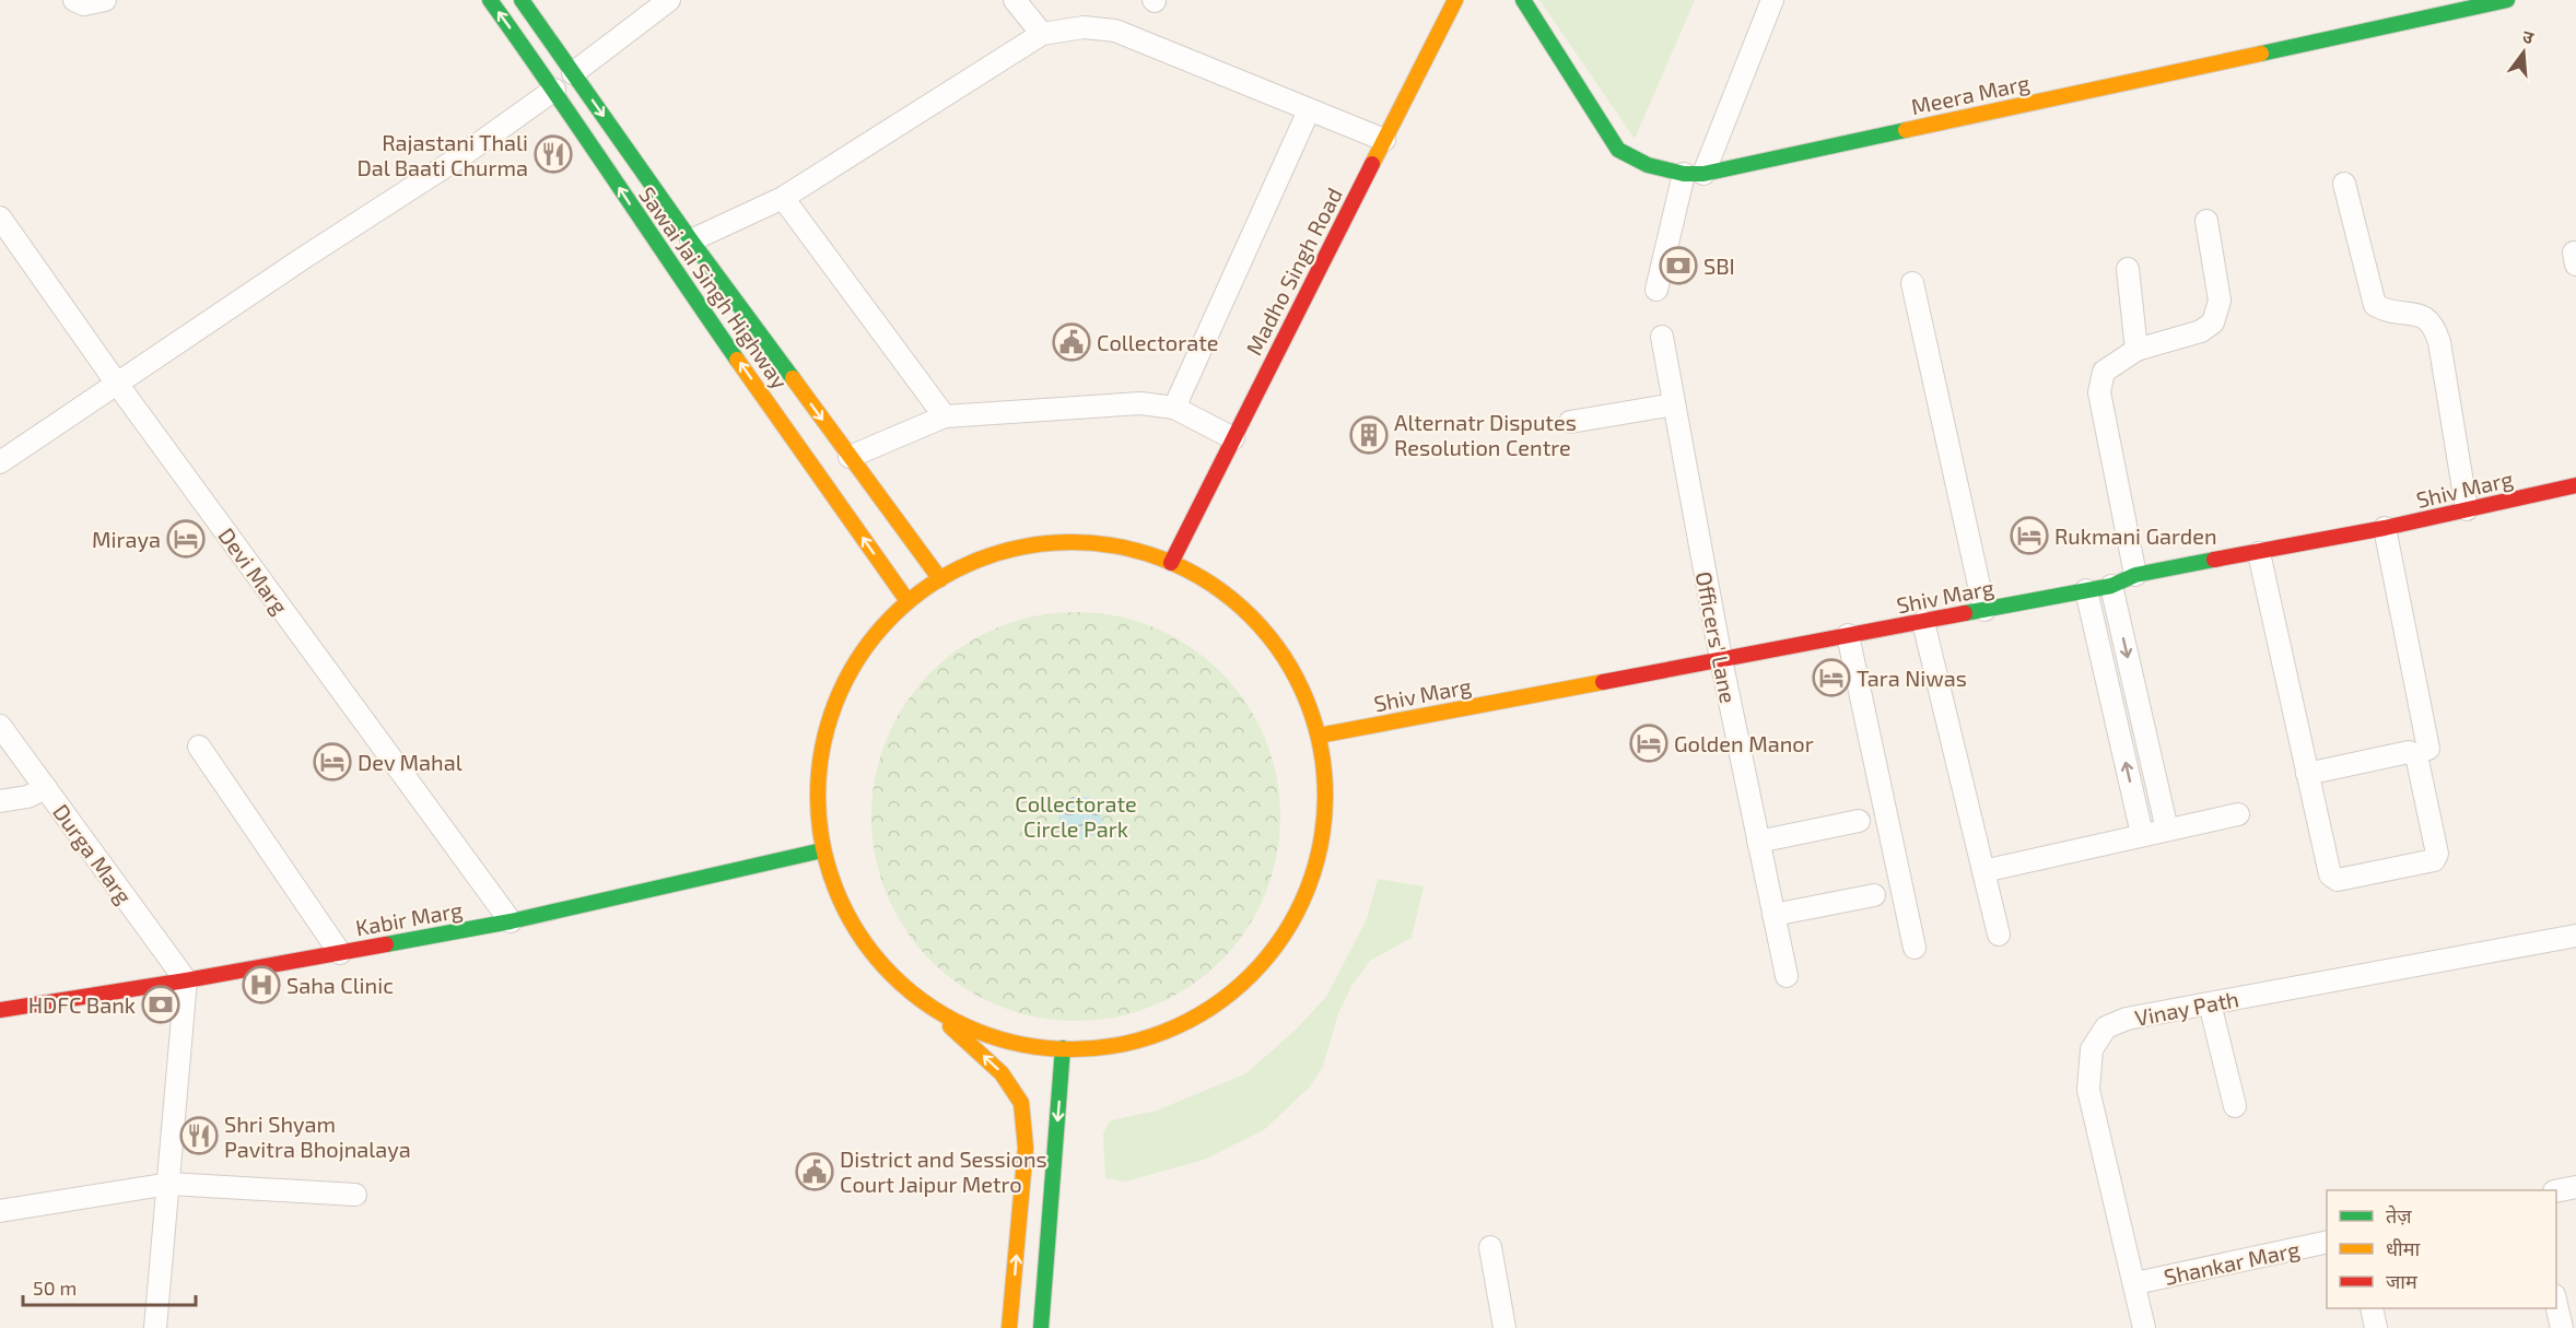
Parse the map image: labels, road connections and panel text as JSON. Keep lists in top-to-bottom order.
{
  "streets": {
    "street": [
      "Meera Marg",
      "Madho Singh Road",
      "Sawai Jai Singh Highway",
      "Shiv Marg",
      "Devi Marg",
      "Officers' Lane",
      "Durga Marg",
      "Kabir Marg",
      "Vinay Path",
      "Shankar Marg"
    ]
  },
  "crossings": [
    ["Shiv Marg", "Officers' Lane"],
    ["Devi Marg", "Kabir Marg"],
    ["Durga Marg", "Kabir Marg"],
    ["Vinay Path", "Shankar Marg"]
  ],
  "parks": ["Collectorate Circle Park"],
  "places": {
    "restaurant": ["Rajastani Thali Dal Baati Churma", "Shri Shyam Pavitra Bhojnalaya"],
    "bank": ["SBI", "HDFC Bank"],
    "public building": ["Collectorate", "District and Sessions Court Jaipur Metro"],
    "building": ["Alternatr Disputes Resolution Centre"],
    "hotel": [
      "Rukmani Garden",
      "Miraya",
      "Tara Niwas",
      "Golden Manor",
      "Dev Mahal"
    ],
    "hospital": ["Saha Clinic"]
  },
  "legend": ["तेज़", "धीमा", "जाम"],
  "scale_bar": "50 m",
  "north": "top"
}
